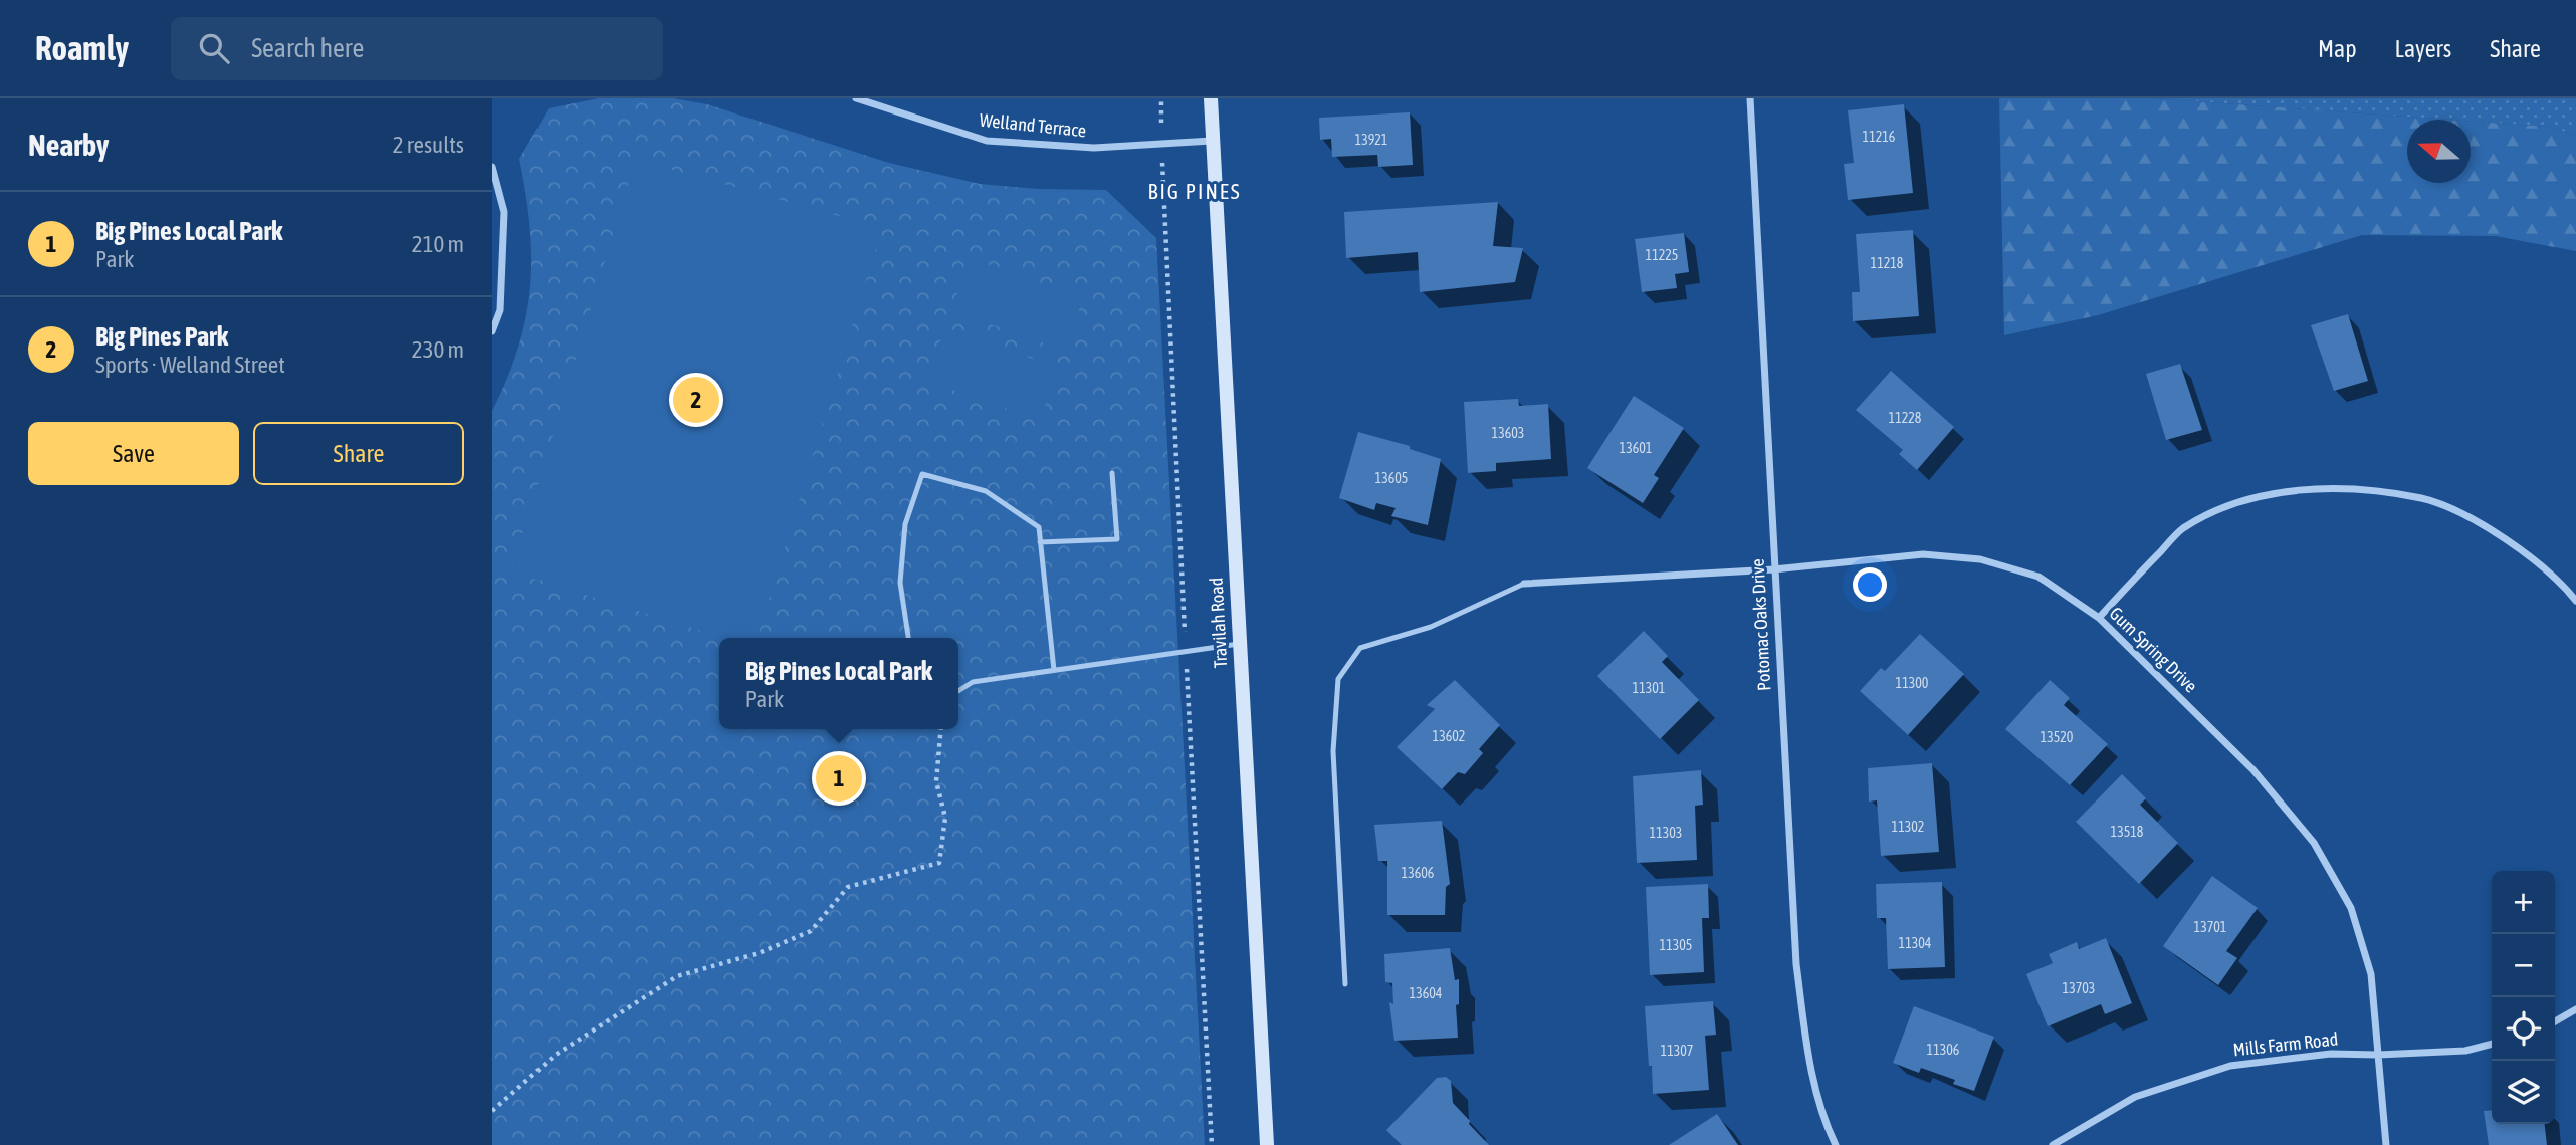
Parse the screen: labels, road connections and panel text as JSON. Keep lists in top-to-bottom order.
{
  "streets": {
    "main road": ["Travilah Road"],
    "street": [
      "Welland Terrace",
      "Potomac Oaks Drive",
      "Gum Spring Drive",
      "Mills Farm Road"
    ]
  },
  "crossings": [
    ["Welland Terrace", "Travilah Road"],
    ["Potomac Oaks Drive", "Gum Spring Drive"],
    ["Gum Spring Drive", "Mills Farm Road"]
  ],
  "districts": ["BIG PINES"],
  "house_numbers": [
    "11216",
    "13921",
    "11225",
    "11218",
    "11228",
    "13603",
    "13601",
    "13605",
    "11300",
    "11301",
    "13602",
    "13520",
    "11302",
    "13518",
    "11303",
    "13606",
    "13701",
    "11304",
    "11305",
    "13703",
    "13604",
    "11306",
    "11307"
  ],
  "north": "left",
  "page": {
    "header": "Roamly",
    "search": "Search here",
    "nav": ["Map", "Layers", "Share"],
    "heading": ["Nearby", "2 results"],
    "list": [
      {
        "mark": "1",
        "name": "Big Pines Local Park",
        "note": "Park",
        "value": "210 m"
      },
      {
        "mark": "2",
        "name": "Big Pines Park",
        "note": "Sports · Welland Street",
        "value": "230 m"
      }
    ],
    "pins": ["2", "1"],
    "buttons": ["Save", "Share"],
    "popup": ["Big Pines Local Park", "Park"],
    "map_buttons": ["+", "−"]
  }
}
